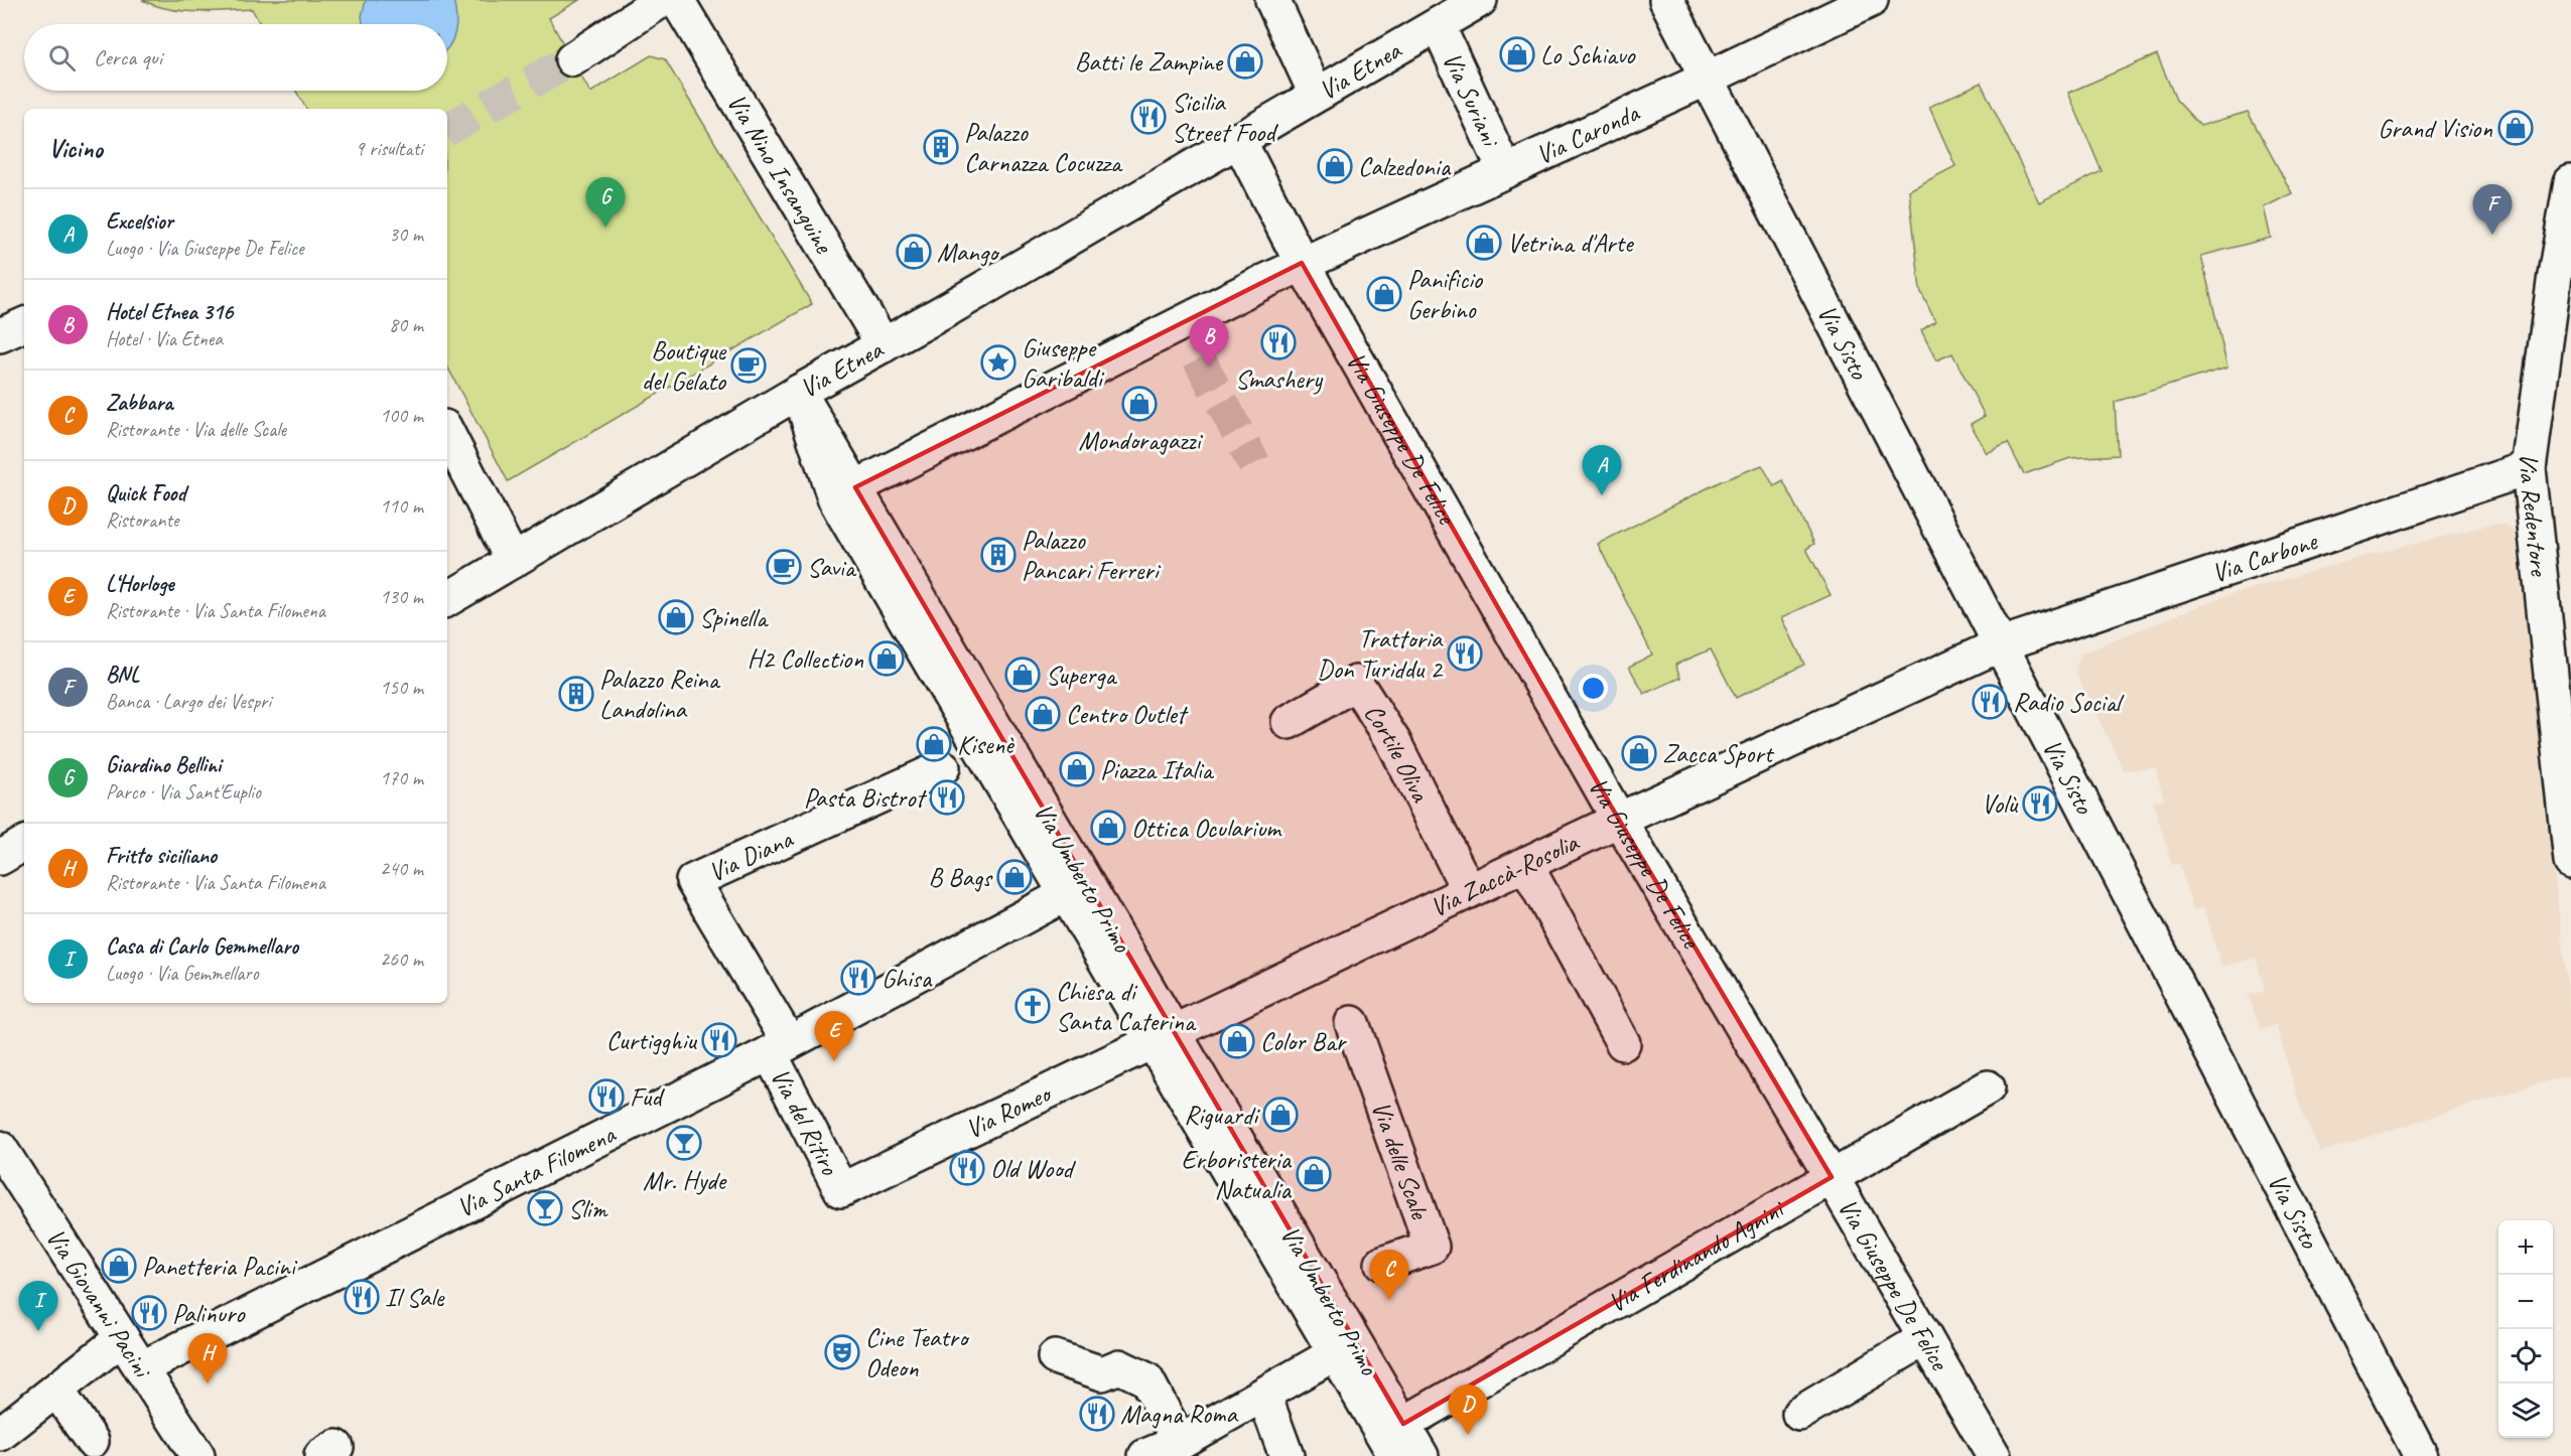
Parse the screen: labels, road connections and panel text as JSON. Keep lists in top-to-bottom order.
{
  "streets": {
    "street": [
      "Via Etnea",
      "Via Suriani",
      "Via Caronda",
      "Via Nino Insanguine",
      "Via Sisto",
      "Via Giuseppe De Felice",
      "Via Redentore",
      "Via Carbone",
      "Cortile Oliva",
      "Via Diana",
      "Via Zaccà-Rosolia",
      "Via Umberto Primo",
      "Via Romeo",
      "Via del Ritiro",
      "Via delle Scale",
      "Via Santa Filomena",
      "Via Ferdinando Agnini",
      "Via Giovanni Pacini"
    ]
  },
  "crossings": [
    ["Via Etnea", "Via Suriani"],
    ["Via Etnea", "Via Nino Insanguine"],
    ["Via Etnea", "Via Umberto Primo"],
    ["Via Suriani", "Via Caronda"],
    ["Via Caronda", "Via Sisto"],
    ["Via Caronda", "Via Giuseppe De Felice"],
    ["Via Sisto", "Via Carbone"],
    ["Via Sisto", "Via Zaccà-Rosolia"],
    ["Via Giuseppe De Felice", "Via Zaccà-Rosolia"],
    ["Via Giuseppe De Felice", "Via Ferdinando Agnini"],
    ["Via Redentore", "Via Carbone"],
    ["Via Carbone", "Via Zaccà-Rosolia"],
    ["Cortile Oliva", "Via Zaccà-Rosolia"],
    ["Via Diana", "Via del Ritiro"],
    ["Via Diana", "Via Santa Filomena"],
    ["Via Zaccà-Rosolia", "Via Umberto Primo"],
    ["Via Zaccà-Rosolia", "Via Romeo"],
    ["Via Umberto Primo", "Via Romeo"],
    ["Via Umberto Primo", "Via Santa Filomena"],
    ["Via Umberto Primo", "Via Ferdinando Agnini"],
    ["Via Romeo", "Via del Ritiro"],
    ["Via del Ritiro", "Via Santa Filomena"],
    ["Via Santa Filomena", "Via Giovanni Pacini"]
  ],
  "places": {
    "shop": [
      "Lo Schiavo",
      "Batti le Zampine",
      "Grand Vision",
      "Calzedonia",
      "Vetrina d'Arte",
      "Mango",
      "Panificio Gerbino",
      "Mondoragazzi",
      "Spinella",
      "H2 Collection",
      "Superga",
      "Centro Outlet",
      "Kisenè",
      "Zacca Sport",
      "Piazza Italia",
      "Ottica Ocularium",
      "B Bags",
      "Color Bar",
      "Riguardi",
      "Erboristeria Natualia",
      "Panetteria Pacini"
    ],
    "restaurant": [
      "Sicilia Street Food",
      "Smashery",
      "Trattoria Don Turiddu 2",
      "Radio Social",
      "Pasta Bistrot",
      "Volù",
      "Ghisa",
      "Curtigghiu",
      "Fud",
      "Old Wood",
      "Il Sale",
      "Palinuro",
      "Magna Roma"
    ],
    "building": ["Palazzo Carnazza Cocuzza", "Palazzo Pancari Ferreri", "Palazzo Reina Landolina"],
    "place": ["Giuseppe Garibaldi"],
    "cafe": ["Boutique del Gelato", "Savia"],
    "church": ["Chiesa di Santa Caterina"],
    "bar": ["Mr. Hyde", "Slim"],
    "theatre": ["Cine Teatro Odeon"]
  },
  "page": {
    "search": "Cerca qui",
    "heading": ["Vicino", "9 risultati"],
    "pins": [
      "G",
      "F",
      "B",
      "A",
      "E",
      "C",
      "I",
      "H",
      "D"
    ],
    "list": [
      {
        "mark": "A",
        "name": "Excelsior",
        "note": "Luogo · Via Giuseppe De Felice",
        "value": "30 m"
      },
      {
        "mark": "B",
        "name": "Hotel Etnea 316",
        "note": "Hotel · Via Etnea",
        "value": "80 m"
      },
      {
        "mark": "C",
        "name": "Zabbara",
        "note": "Ristorante · Via delle Scale",
        "value": "100 m"
      },
      {
        "mark": "D",
        "name": "Quick Food",
        "note": "Ristorante",
        "value": "110 m"
      },
      {
        "mark": "E",
        "name": "L‘Horloge",
        "note": "Ristorante · Via Santa Filomena",
        "value": "130 m"
      },
      {
        "mark": "F",
        "name": "BNL",
        "note": "Banca · Largo dei Vespri",
        "value": "150 m"
      },
      {
        "mark": "G",
        "name": "Giardino Bellini",
        "note": "Parco · Via Sant'Euplio",
        "value": "170 m"
      },
      {
        "mark": "H",
        "name": "Fritto siciliano",
        "note": "Ristorante · Via Santa Filomena",
        "value": "240 m"
      },
      {
        "mark": "I",
        "name": "Casa di Carlo Gemmellaro",
        "note": "Luogo · Via Gemmellaro",
        "value": "260 m"
      }
    ],
    "map_buttons": ["+", "−"]
  }
}
